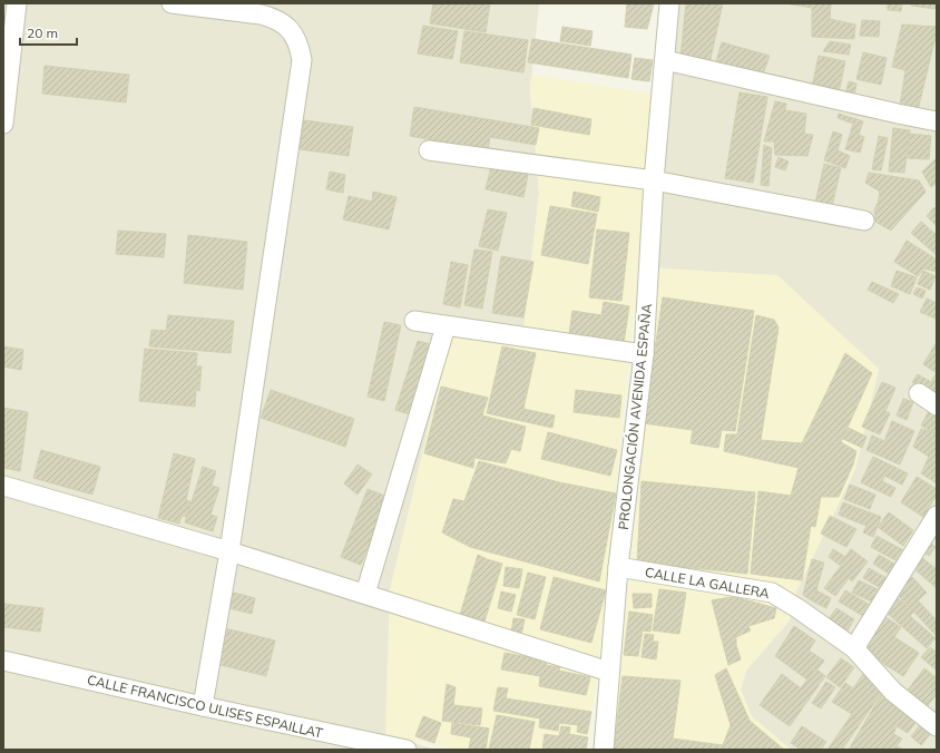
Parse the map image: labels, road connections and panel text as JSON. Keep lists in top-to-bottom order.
{
  "streets": {
    "street": ["PROLONGACIÓN AVENIDA ESPAÑA", "CALLE LA GALLERA", "CALLE FRANCISCO ULISES ESPAILLAT"]
  },
  "crossings": [
    ["PROLONGACIÓN AVENIDA ESPAÑA", "CALLE LA GALLERA"]
  ],
  "scale_bar": "20 m"
}
